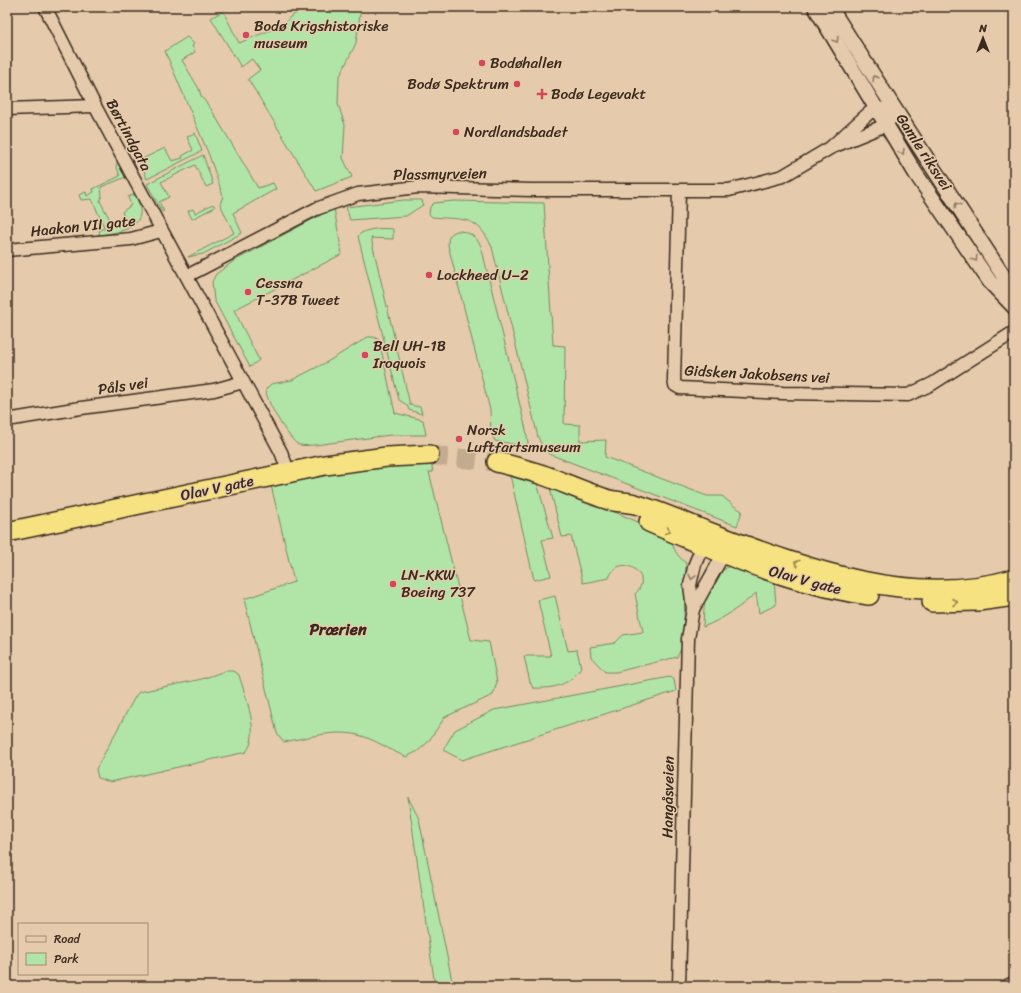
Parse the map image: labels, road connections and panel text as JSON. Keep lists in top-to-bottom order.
{
  "streets": {
    "highway": ["Olav V gate"],
    "street": [
      "Børtindgata",
      "Gamle riksvei",
      "Plassmyrveien",
      "Haakon VII gate",
      "Gidsken Jakobsens vei",
      "Påls vei",
      "Hangåsveien"
    ]
  },
  "crossings": [
    ["Børtindgata", "Plassmyrveien"],
    ["Børtindgata", "Haakon VII gate"],
    ["Gamle riksvei", "Plassmyrveien"],
    ["Plassmyrveien", "Gidsken Jakobsens vei"]
  ],
  "districts": ["Prærien"],
  "places": {
    "other": [
      "Bodø Krigshistoriske museum",
      "Bodøhallen",
      "Bodø Spektrum",
      "Nordlandsbadet",
      "Lockheed U–2",
      "Cessna T-37B Tweet",
      "Bell UH-1B Iroquois",
      "Norsk Luftfartsmuseum",
      "LN-KKW Boeing 737"
    ],
    "health": ["Bodø Legevakt"]
  },
  "legend": ["Road", "Park"],
  "north": "top"
}
